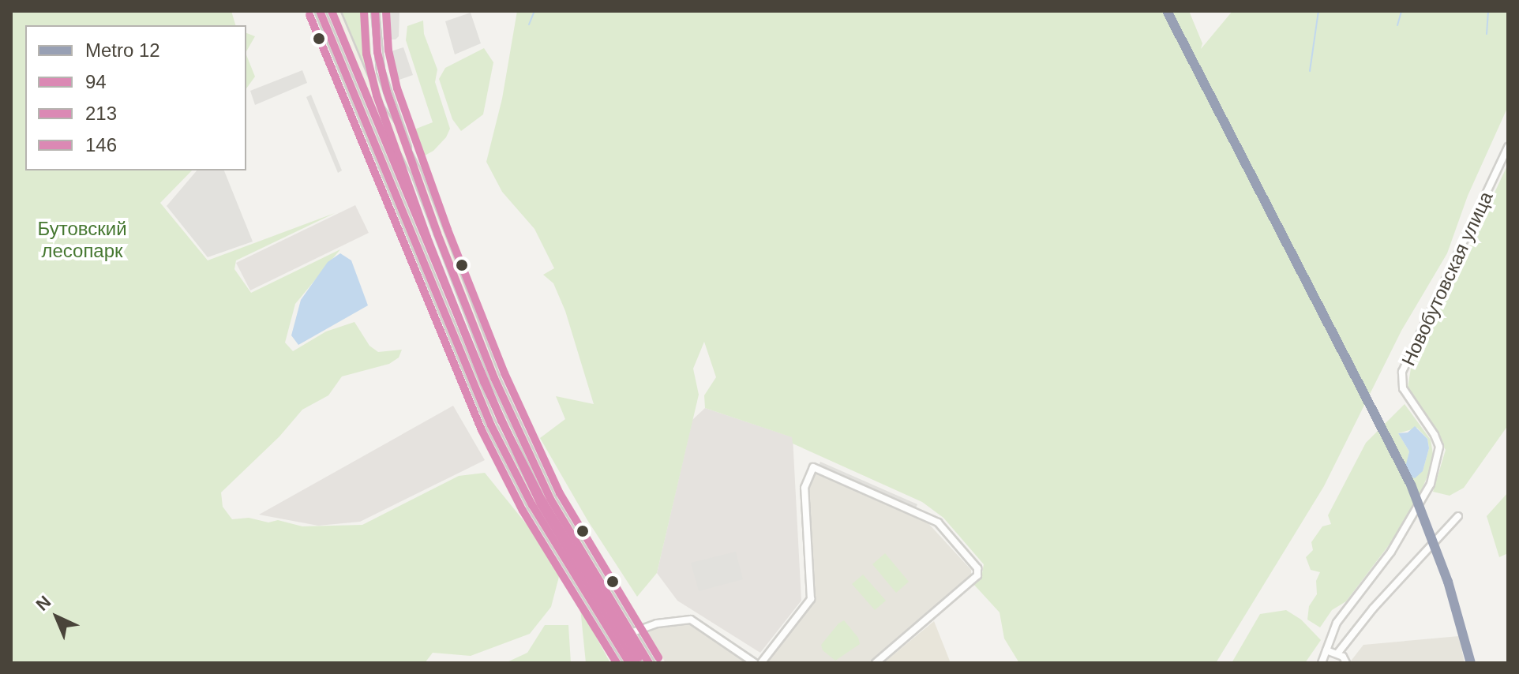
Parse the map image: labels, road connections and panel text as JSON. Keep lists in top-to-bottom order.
{
  "streets": {
    "street": ["Новобутовская улица"]
  },
  "parks": ["Бутовский лесопарк"],
  "lines": [
    "metro line 12",
    "transit line 94",
    "transit line 146",
    "transit line 213"
  ],
  "legend": [
    "Metro 12",
    "94",
    "213",
    "146"
  ],
  "north": "top left"
}
